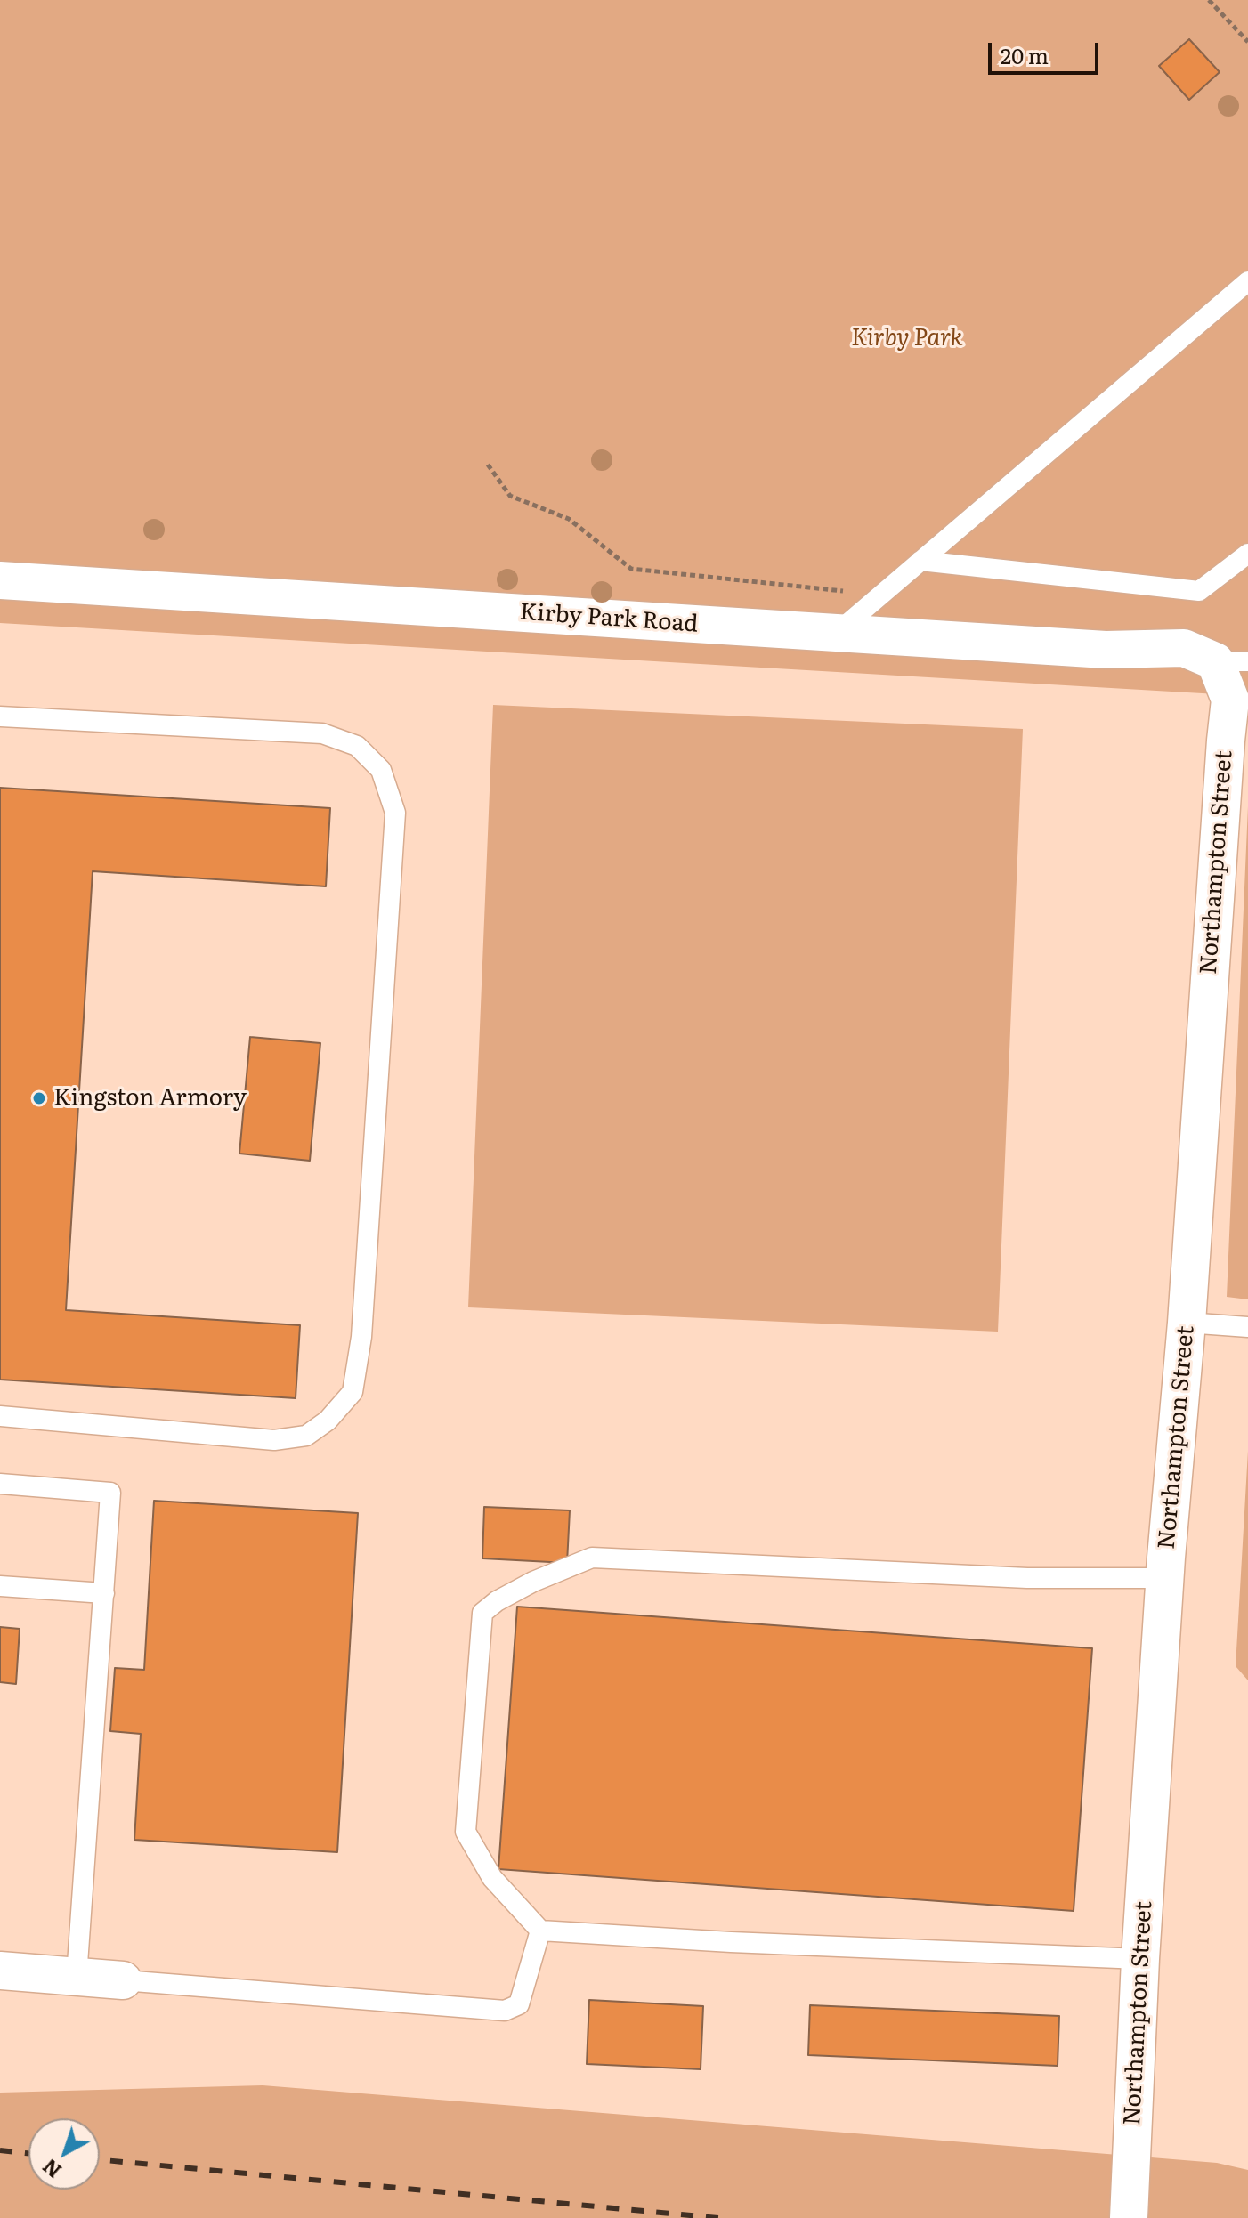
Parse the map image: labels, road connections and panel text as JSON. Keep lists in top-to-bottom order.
{
  "streets": {
    "street": ["Kirby Park Road", "Northampton Street"]
  },
  "crossings": [
    ["Kirby Park Road", "Northampton Street"]
  ],
  "parks": ["Kirby Park"],
  "places": ["Kingston Armory"],
  "scale_bar": "20 m",
  "north": "bottom left"
}
